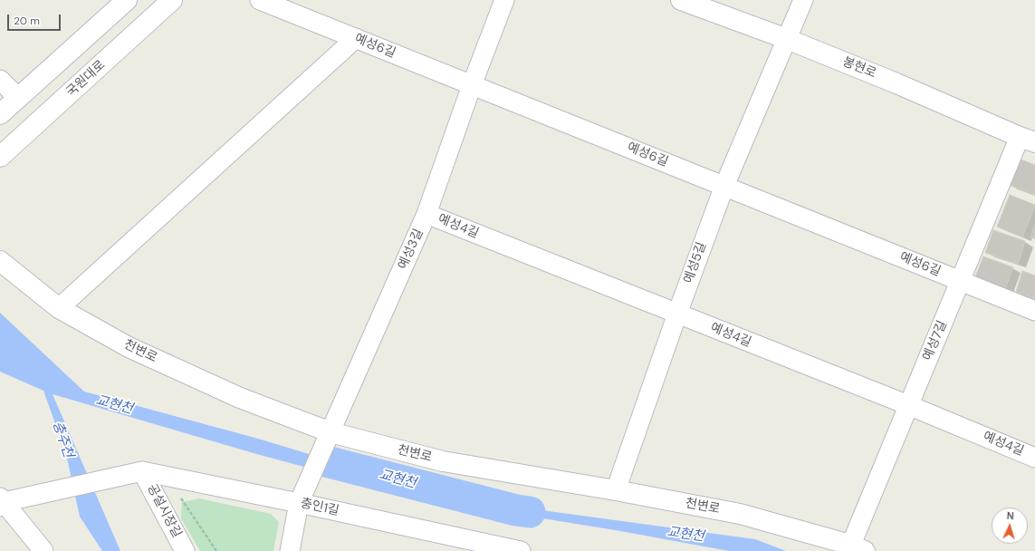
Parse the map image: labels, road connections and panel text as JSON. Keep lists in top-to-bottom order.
{
  "streets": {
    "street": [
      "예성6길",
      "봉현로",
      "국원대로",
      "예성4길",
      "예성3길",
      "예성5길",
      "예성7길",
      "천변로",
      "충인1길",
      "공설시장길"
    ]
  },
  "crossings": [
    ["예성6길", "예성3길"],
    ["예성6길", "예성5길"],
    ["예성6길", "예성7길"],
    ["봉현로", "예성5길"],
    ["봉현로", "예성7길"],
    ["예성4길", "예성3길"],
    ["예성4길", "예성5길"],
    ["예성4길", "예성7길"],
    ["예성3길", "천변로"],
    ["예성3길", "충인1길"],
    ["예성5길", "천변로"],
    ["예성7길", "천변로"],
    ["충인1길", "공설시장길"]
  ],
  "water": ["교현천", "충주천"],
  "scale_bar": "20 m",
  "north": "top"
}
